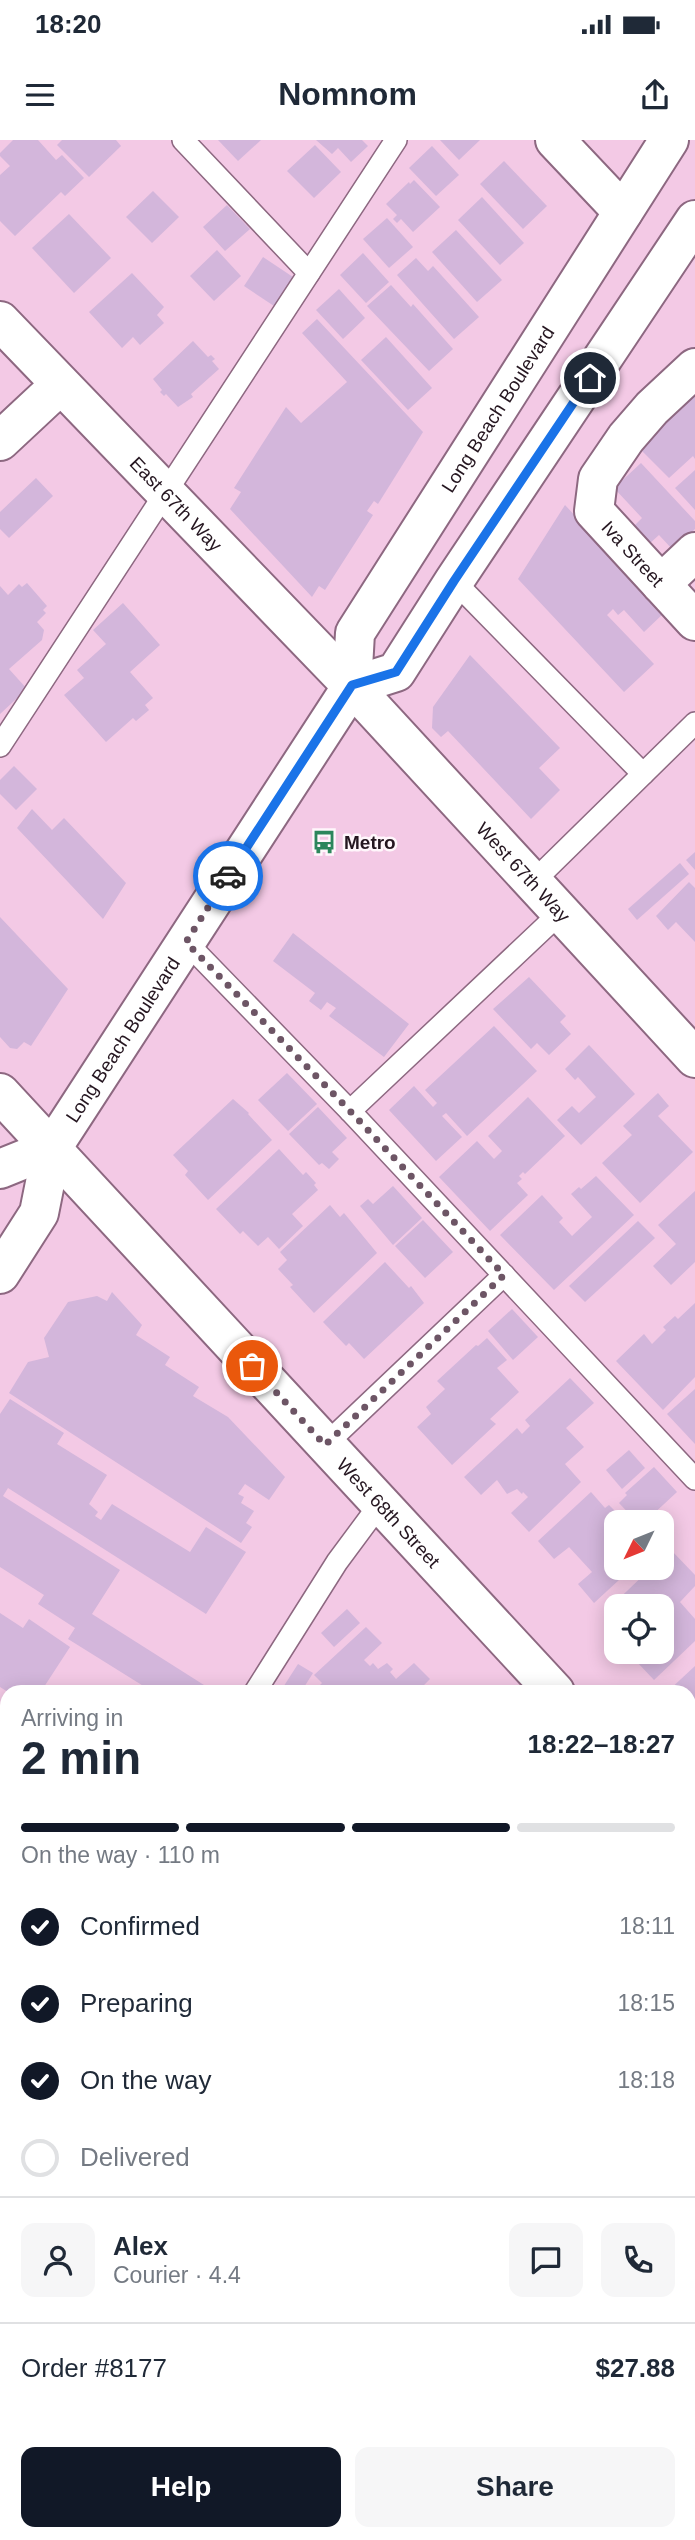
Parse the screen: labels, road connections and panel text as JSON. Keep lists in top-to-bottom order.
{
  "streets": {
    "street": [
      "Long Beach Boulevard",
      "East 67th Way",
      "Iva Street",
      "West 67th Way",
      "West 68th Street"
    ]
  },
  "crossings": [
    ["Long Beach Boulevard", "East 67th Way"],
    ["Long Beach Boulevard", "West 67th Way"],
    ["Long Beach Boulevard", "West 68th Street"],
    ["East 67th Way", "West 67th Way"]
  ],
  "places": {
    "bus stop": ["Metro"]
  },
  "north": "bottom left",
  "page": {
    "status": "18:20",
    "header": "Nomnom",
    "heading": ["2 min", "Arriving in", "18:22–18:27"],
    "panel": [
      "Alex",
      "Courier · 4.4",
      "Order #8177",
      "$27.88"
    ],
    "bar": "On the way · 110 m",
    "list": [
      ["Confirmed", "18:11"],
      ["Preparing", "18:15"],
      ["On the way", "18:18"],
      "Delivered"
    ],
    "buttons": ["Help", "Share"]
  }
}
